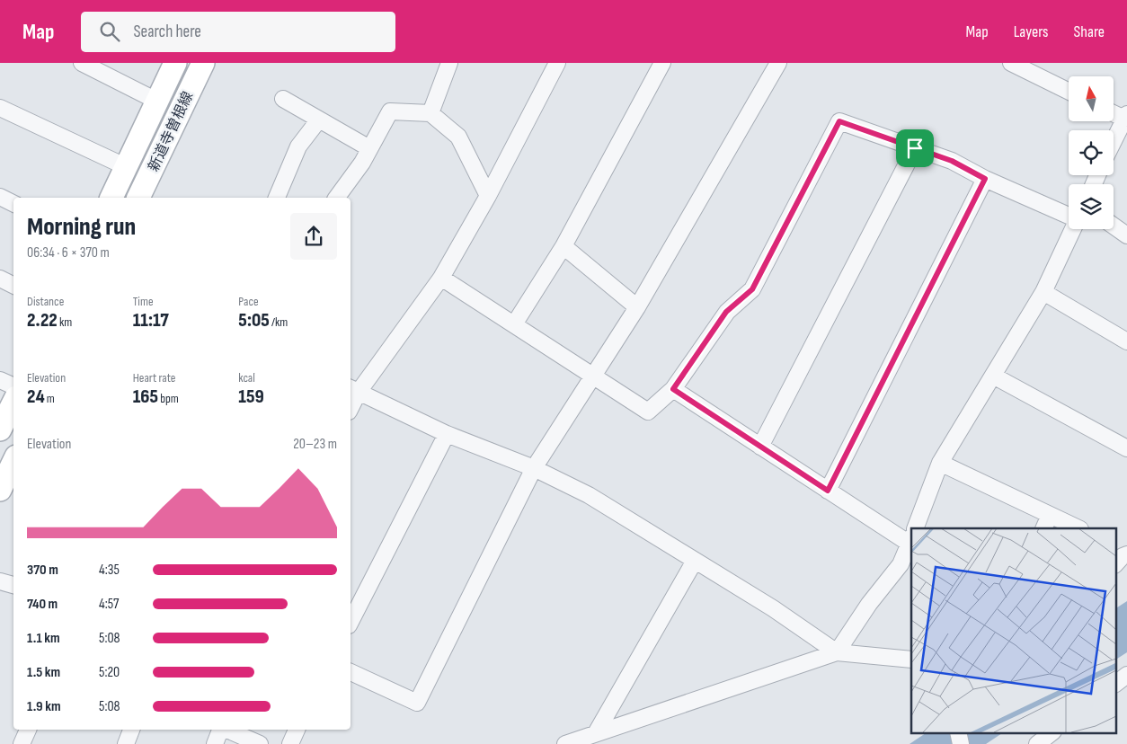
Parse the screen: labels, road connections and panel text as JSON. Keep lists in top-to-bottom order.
{
  "streets": {
    "main road": ["新道寺曽根線"]
  },
  "north": "top",
  "page": {
    "header": "Map",
    "search": "Search here",
    "nav": ["Map", "Layers", "Share"],
    "heading": ["Morning run", "06:34 · 6 × 370 m"],
    "stats": [
      ["Distance", "2.22 km"],
      ["Time", "11:17"],
      ["Pace", "5:05 /km"],
      ["Elevation", "24 m"],
      ["Heart rate", "165 bpm"],
      ["kcal", "159"]
    ],
    "chart": ["Elevation", "20–23 m"],
    "list": [
      {
        "name": "370 m",
        "note": "4:35"
      },
      {
        "name": "740 m",
        "note": "4:57"
      },
      {
        "name": "1.1 km",
        "note": "5:08"
      },
      {
        "name": "1.5 km",
        "note": "5:20"
      },
      {
        "name": "1.9 km",
        "note": "5:08"
      }
    ]
  }
}
